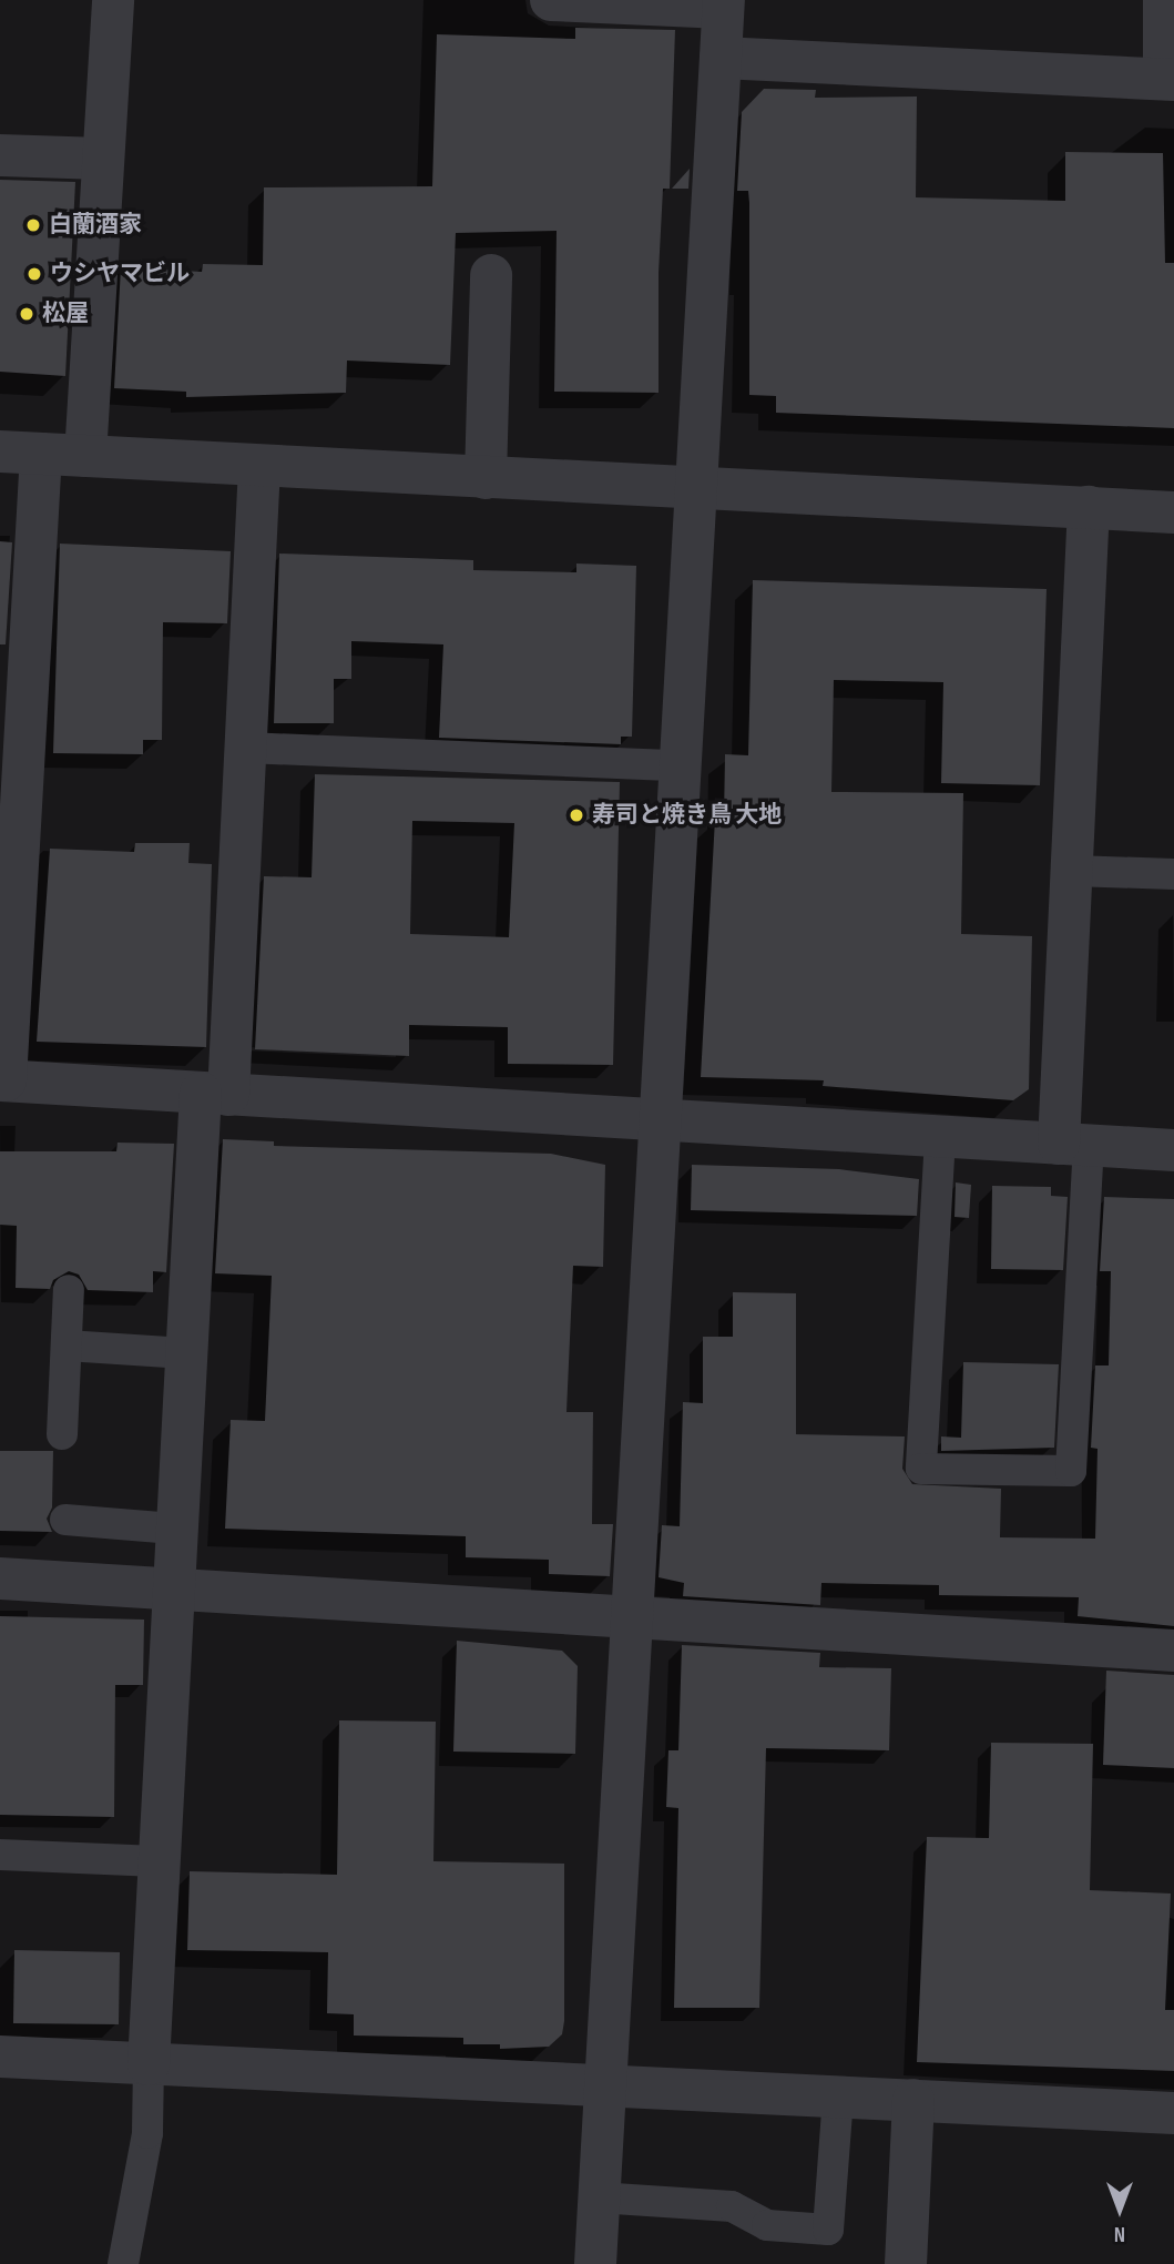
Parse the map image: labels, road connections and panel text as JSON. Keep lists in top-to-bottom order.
{
  "places": [
    "白蘭酒家",
    "ウシヤマビル",
    "松屋",
    "寿司と焼き鳥 大地"
  ],
  "north": "bottom"
}
